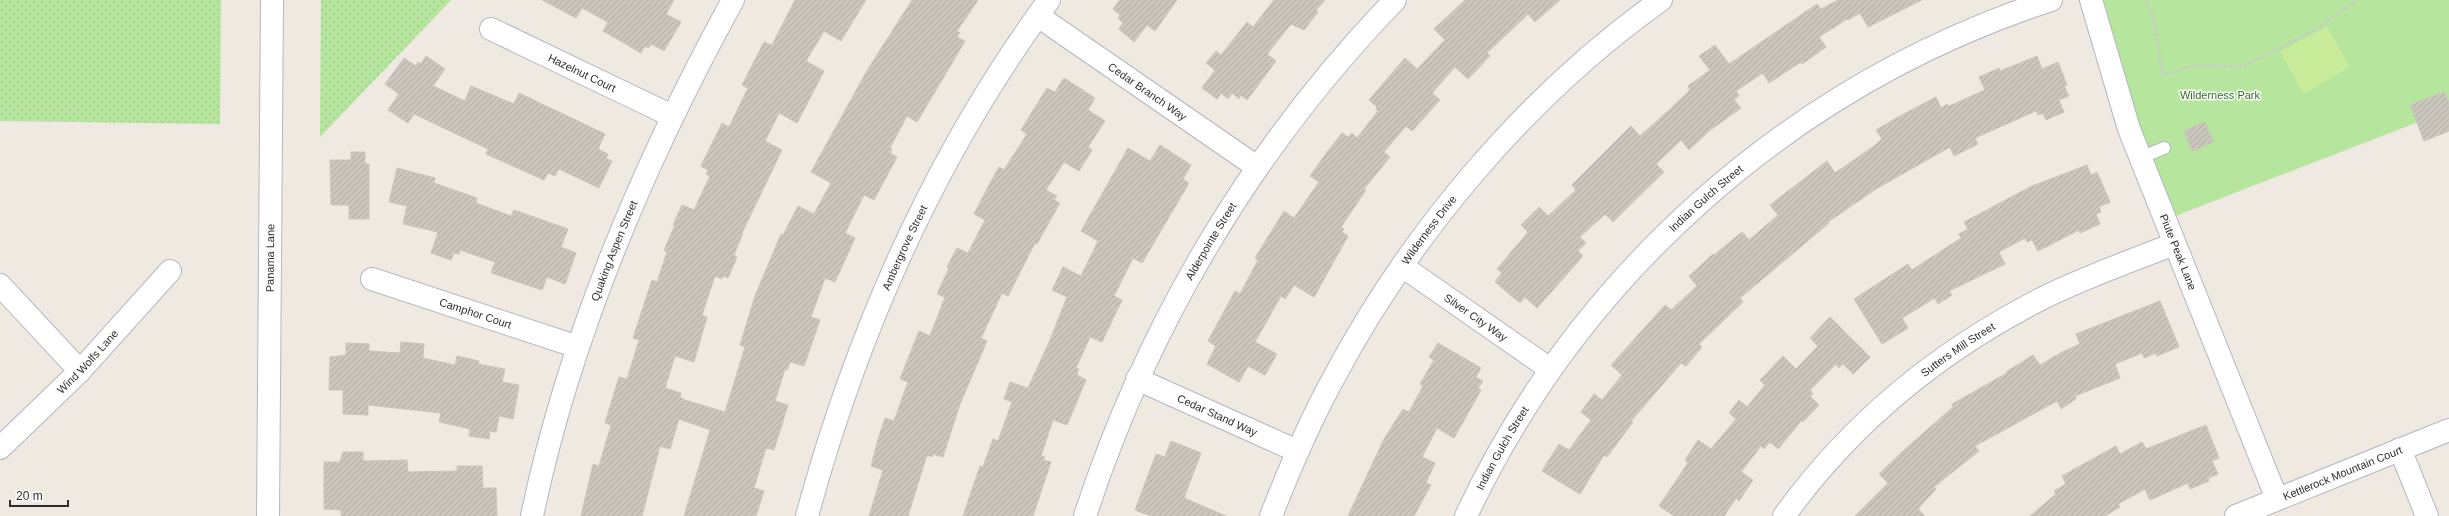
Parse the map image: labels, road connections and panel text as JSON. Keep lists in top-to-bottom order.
{
  "streets": {
    "street": [
      "Hazelnut Court",
      "Cedar Branch Way",
      "Indian Gulch Street",
      "Wilderness Drive",
      "Alderpointe Street",
      "Ambergrove Street",
      "Quaking Aspen Street",
      "Piute Peak Lane",
      "Panama Lane",
      "Camphor Court",
      "Silver City Way",
      "Sutters Mill Street",
      "Wind Wolfs Lane",
      "Cedar Stand Way",
      "Kettlerock Mountain Court"
    ]
  },
  "crossings": [
    ["Hazelnut Court", "Quaking Aspen Street"],
    ["Cedar Branch Way", "Alderpointe Street"],
    ["Cedar Branch Way", "Ambergrove Street"],
    ["Indian Gulch Street", "Silver City Way"],
    ["Wilderness Drive", "Silver City Way"],
    ["Wilderness Drive", "Cedar Stand Way"],
    ["Alderpointe Street", "Cedar Stand Way"],
    ["Quaking Aspen Street", "Camphor Court"],
    ["Piute Peak Lane", "Sutters Mill Street"],
    ["Piute Peak Lane", "Kettlerock Mountain Court"]
  ],
  "parks": ["Wilderness Park"],
  "scale_bar": "20 m"
}
